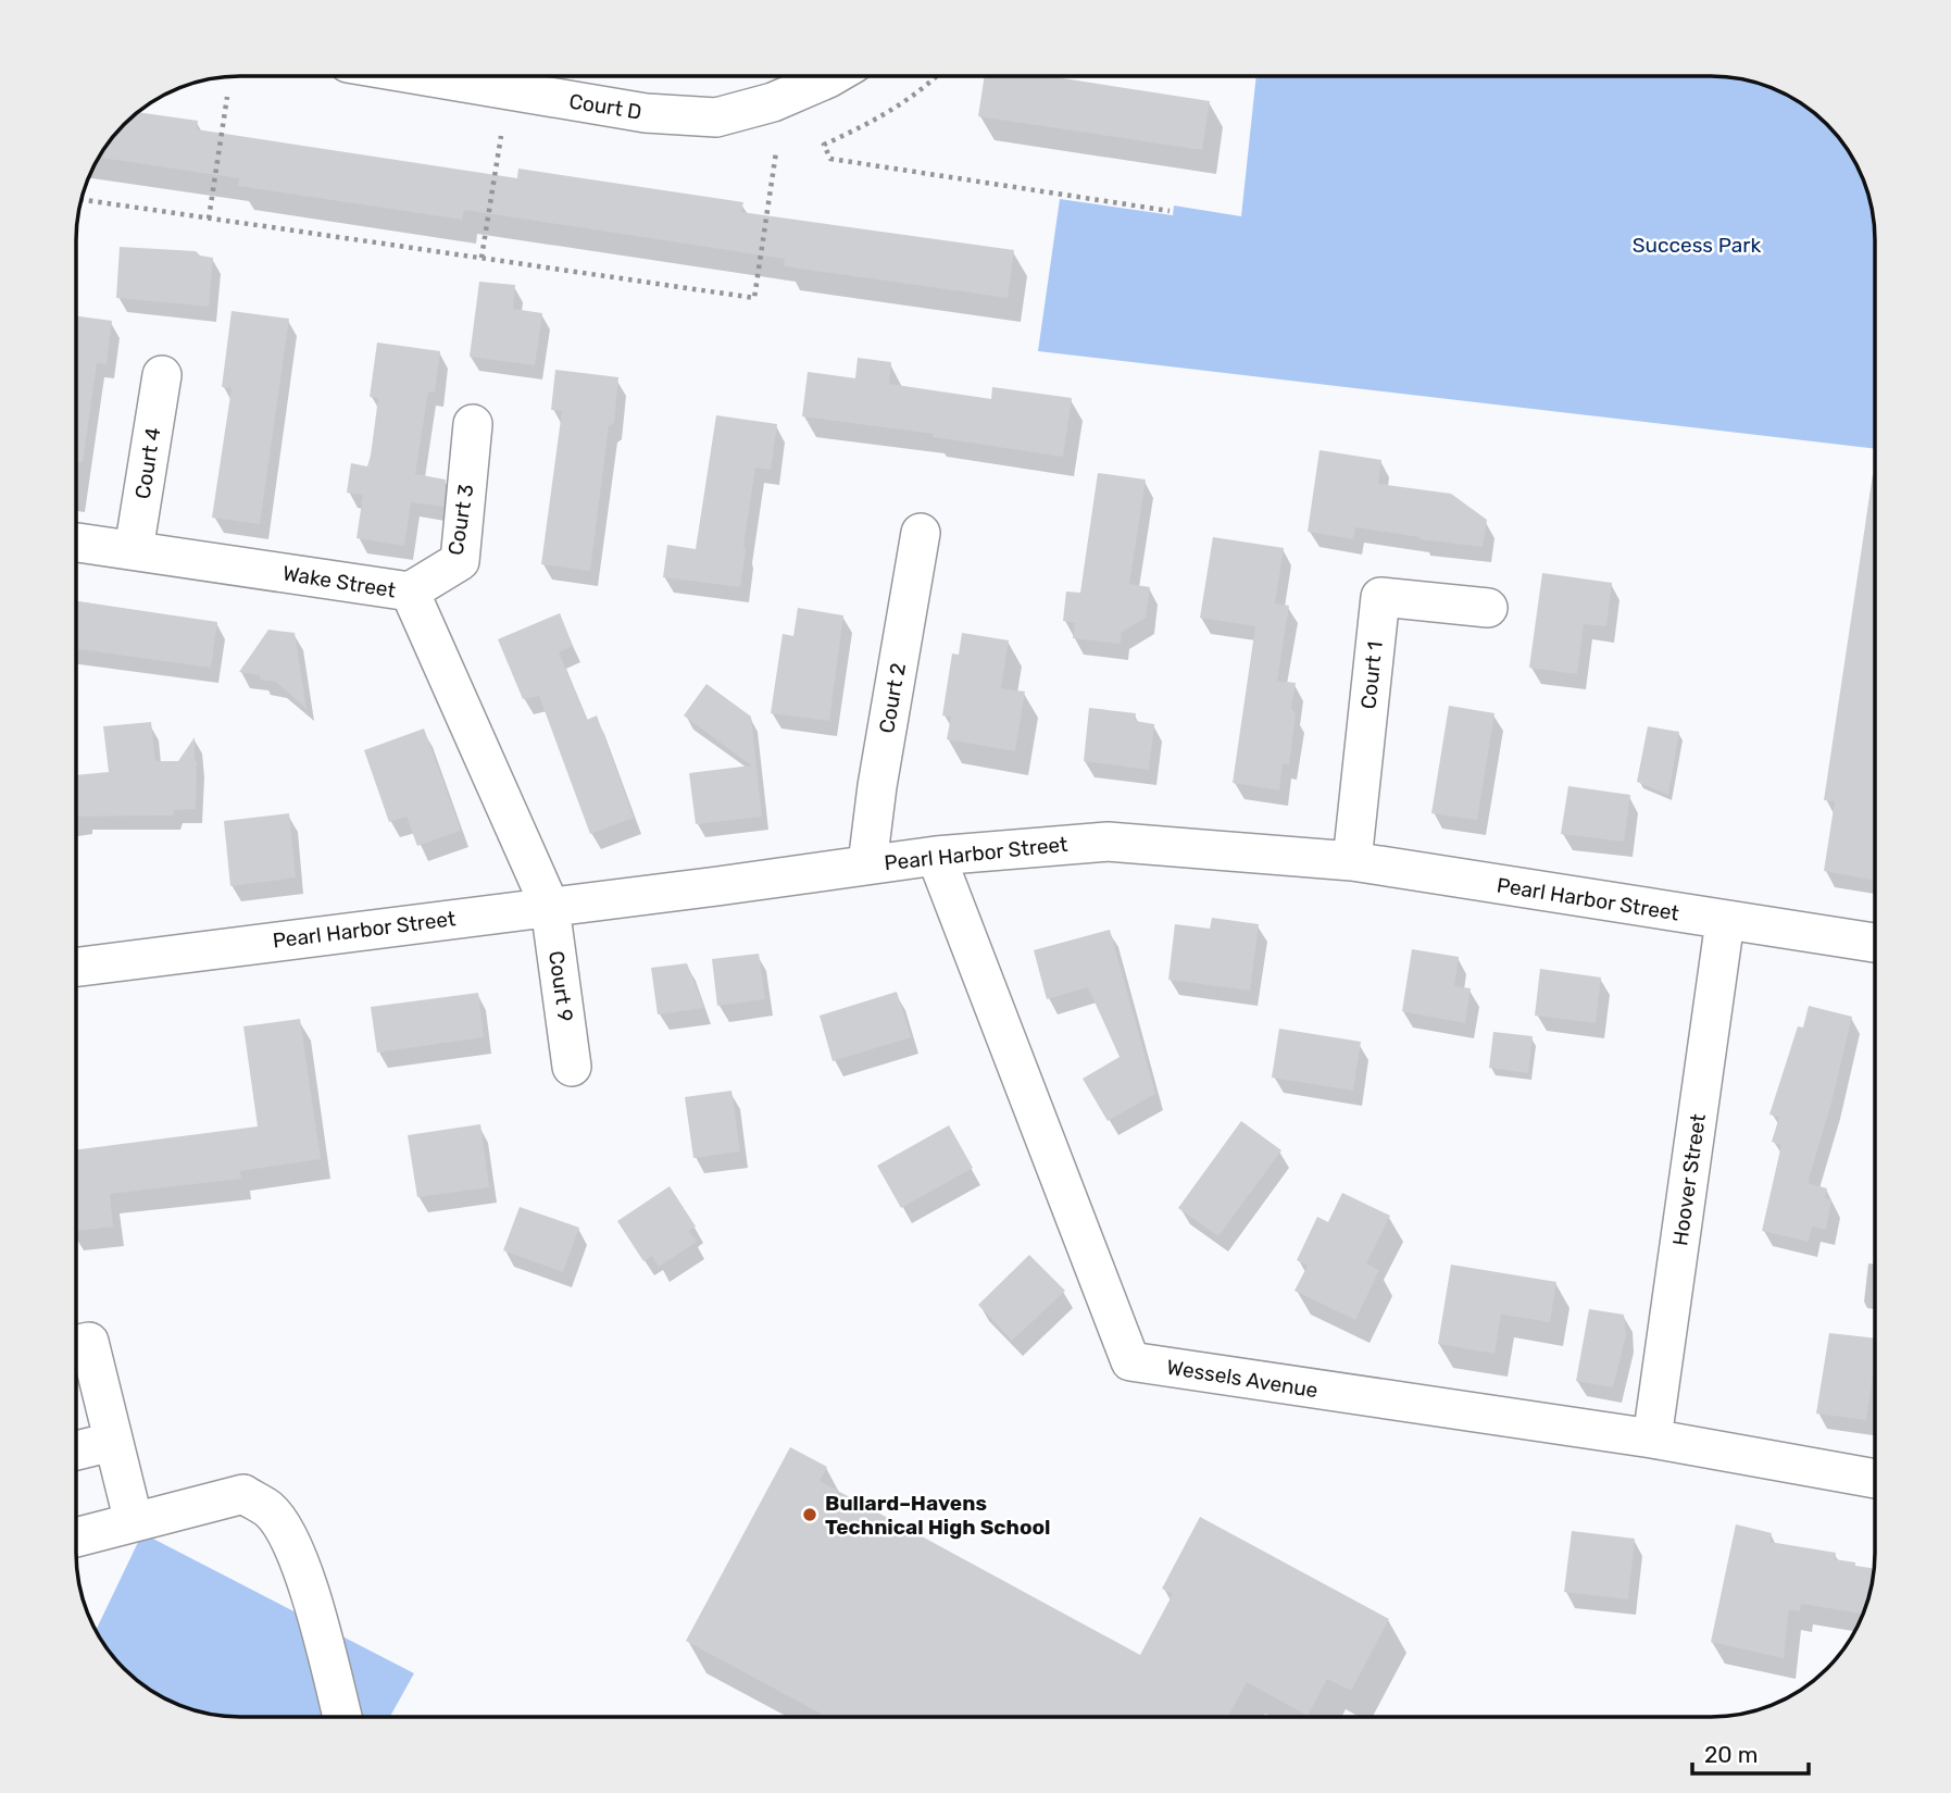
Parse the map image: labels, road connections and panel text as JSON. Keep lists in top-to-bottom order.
{
  "streets": {
    "street": [
      "Court D",
      "Court 4",
      "Court 3",
      "Wake Street",
      "Court 1",
      "Court 2",
      "Pearl Harbor Street",
      "Court 9",
      "Hoover Street",
      "Wessels Avenue"
    ]
  },
  "crossings": [
    ["Court 4", "Wake Street"],
    ["Court 3", "Wake Street"],
    ["Wake Street", "Pearl Harbor Street"],
    ["Wake Street", "Court 9"],
    ["Court 1", "Pearl Harbor Street"],
    ["Court 2", "Pearl Harbor Street"],
    ["Pearl Harbor Street", "Court 9"],
    ["Pearl Harbor Street", "Hoover Street"],
    ["Pearl Harbor Street", "Wessels Avenue"],
    ["Hoover Street", "Wessels Avenue"]
  ],
  "parks": ["Success Park"],
  "places": ["Bullard–Havens Technical High School"],
  "scale_bar": "20 m"
}
